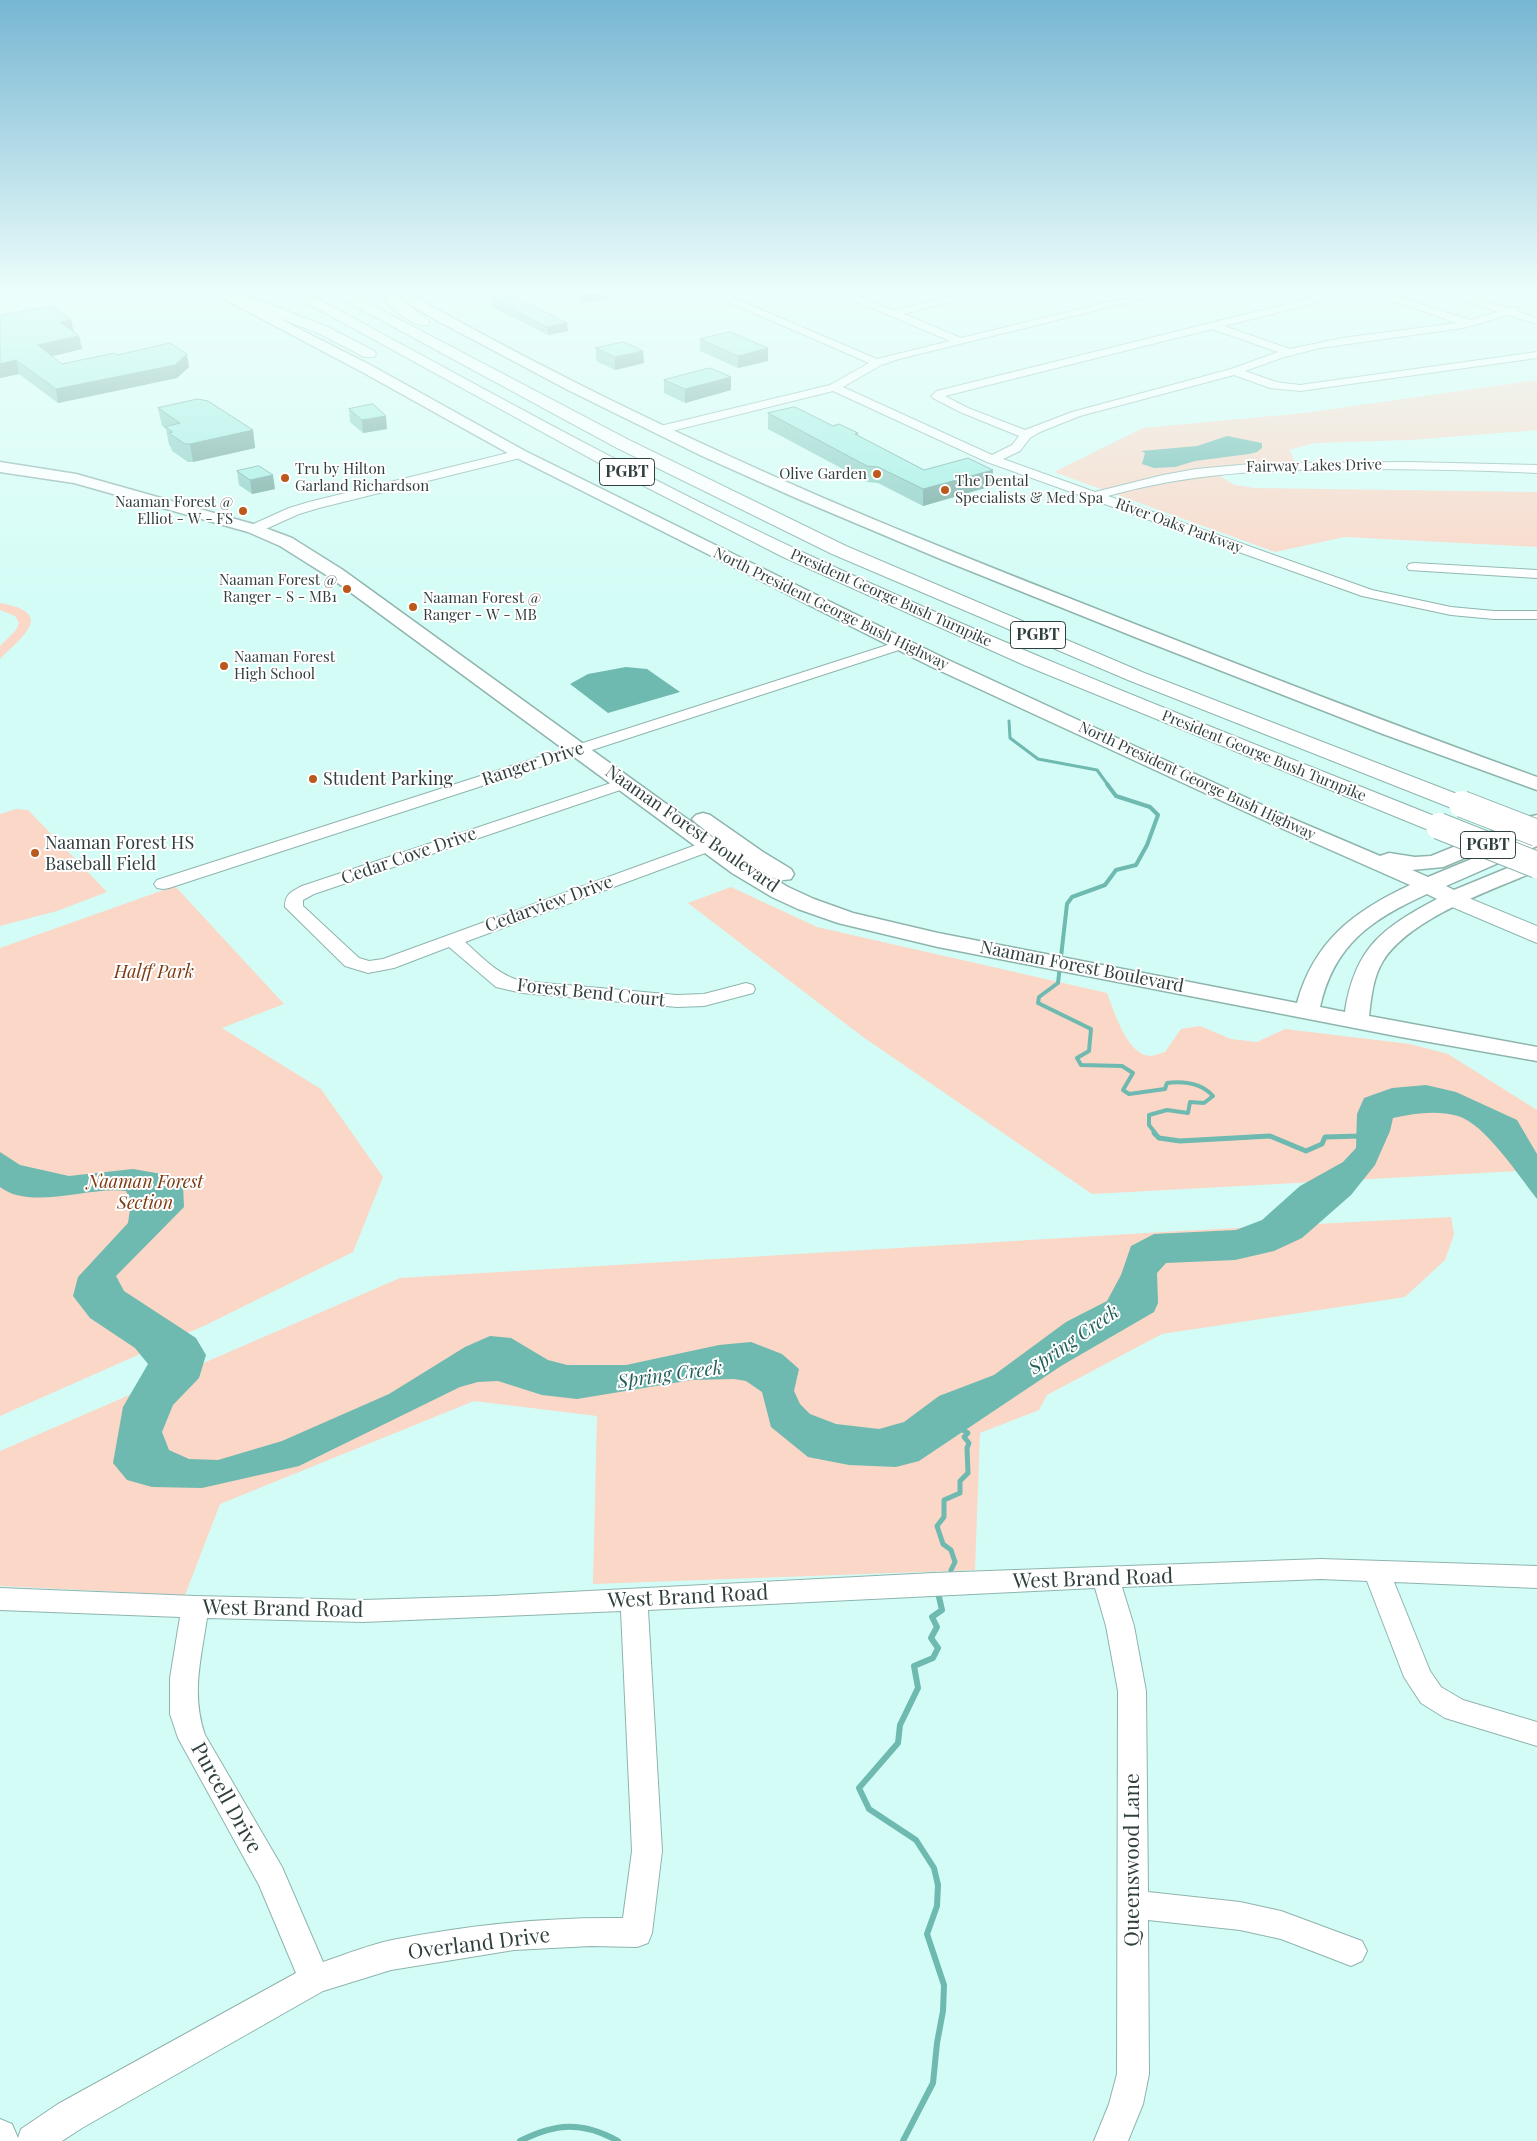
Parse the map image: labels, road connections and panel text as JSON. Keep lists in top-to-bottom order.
{
  "streets": {
    "highway": ["PGBT", "President George Bush Turnpike"],
    "main road": ["North President George Bush Highway", "Naaman Forest Boulevard"],
    "street": [
      "Fairway Lakes Drive",
      "River Oaks Parkway",
      "Ranger Drive",
      "Cedar Cove Drive",
      "Cedarview Drive",
      "Forest Bend Court",
      "West Brand Road",
      "Purcell Drive",
      "Queenswood Lane",
      "Overland Drive"
    ]
  },
  "crossings": [
    ["Fairway Lakes Drive", "River Oaks Parkway"],
    ["North President George Bush Highway", "Ranger Drive"],
    ["Ranger Drive", "Naaman Forest Boulevard"],
    ["Naaman Forest Boulevard", "Cedar Cove Drive"],
    ["Naaman Forest Boulevard", "Cedarview Drive"],
    ["Cedar Cove Drive", "Cedarview Drive"],
    ["Cedarview Drive", "Forest Bend Court"],
    ["West Brand Road", "Purcell Drive"],
    ["West Brand Road", "Queenswood Lane"],
    ["West Brand Road", "Overland Drive"],
    ["Purcell Drive", "Overland Drive"]
  ],
  "water": ["Spring Creek"],
  "parks": ["Halff Park", "Naaman Forest Section"],
  "places": [
    "Olive Garden",
    "Tru by Hilton Garland Richardson",
    "The Dental Specialists & Med Spa",
    "Naaman Forest @ Elliot - W - FS",
    "Naaman Forest @ Ranger - S - MB1",
    "Naaman Forest @ Ranger - W - MB",
    "Naaman Forest High School",
    "Student Parking",
    "Naaman Forest HS Baseball Field"
  ]
}
